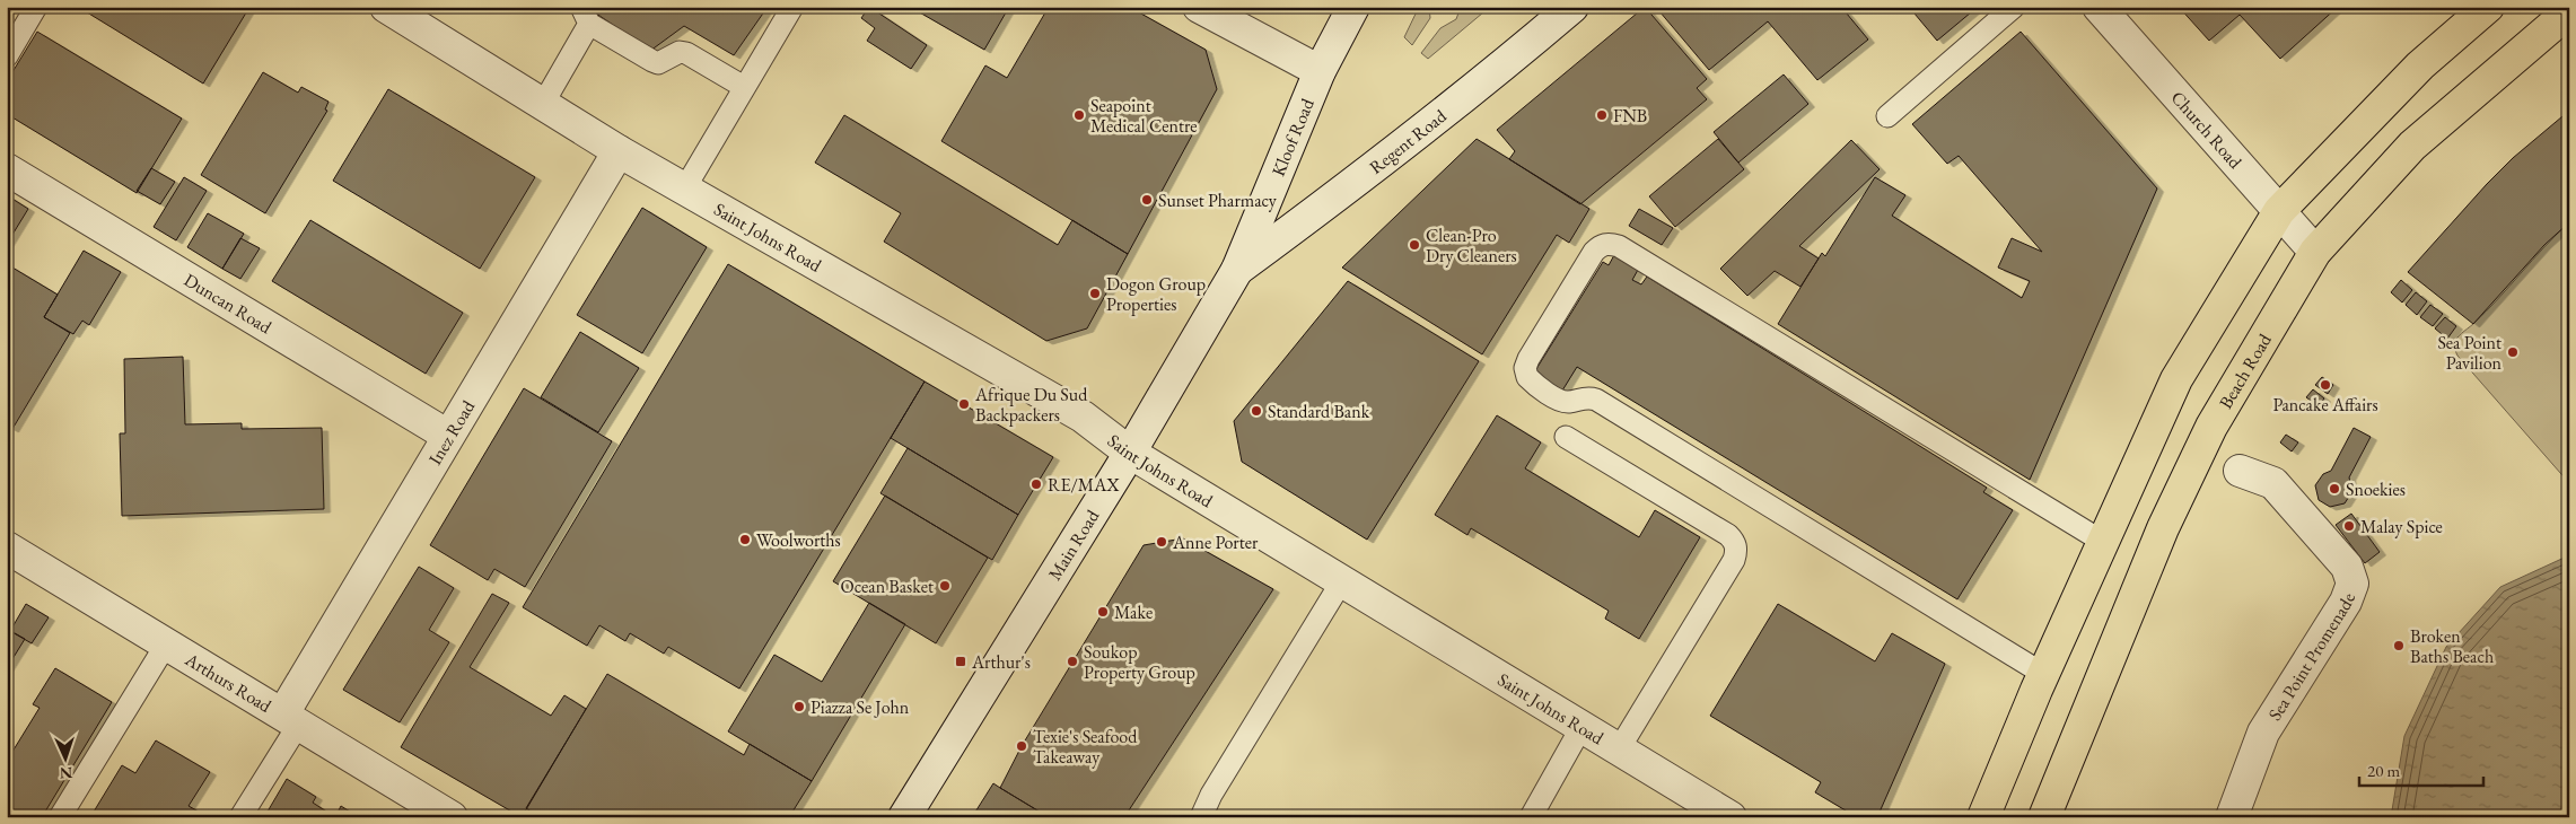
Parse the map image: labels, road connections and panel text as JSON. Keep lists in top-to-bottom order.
{
  "streets": {
    "main road": ["Beach Road"],
    "street": [
      "Church Road",
      "Kloof Road",
      "Regent Road",
      "Saint Johns Road",
      "Duncan Road",
      "Inez Road",
      "Main Road",
      "Sea Point Promenade",
      "Arthurs Road"
    ]
  },
  "crossings": [
    ["Church Road", "Beach Road"],
    ["Kloof Road", "Regent Road"],
    ["Kloof Road", "Main Road"],
    ["Regent Road", "Main Road"],
    ["Saint Johns Road", "Inez Road"],
    ["Saint Johns Road", "Main Road"],
    ["Duncan Road", "Inez Road"],
    ["Inez Road", "Arthurs Road"]
  ],
  "places": {
    "other": [
      "Seapoint Medical Centre",
      "FNB",
      "Sunset Pharmacy",
      "Clean-Pro Dry Cleaners",
      "Dogon Group Properties",
      "Sea Point Pavilion",
      "Pancake Affairs",
      "Afrique Du Sud Backpackers",
      "Standard Bank",
      "RE/MAX",
      "Snoekies",
      "Malay Spice",
      "Woolworths",
      "Anne Porter",
      "Ocean Basket",
      "Make",
      "Broken Baths Beach",
      "Soukop Property Group",
      "Piazza Se John",
      "Texie's Seafood Takeaway"
    ],
    "transit": ["Arthur's"]
  },
  "scale_bar": "20 m",
  "north": "bottom"
}
